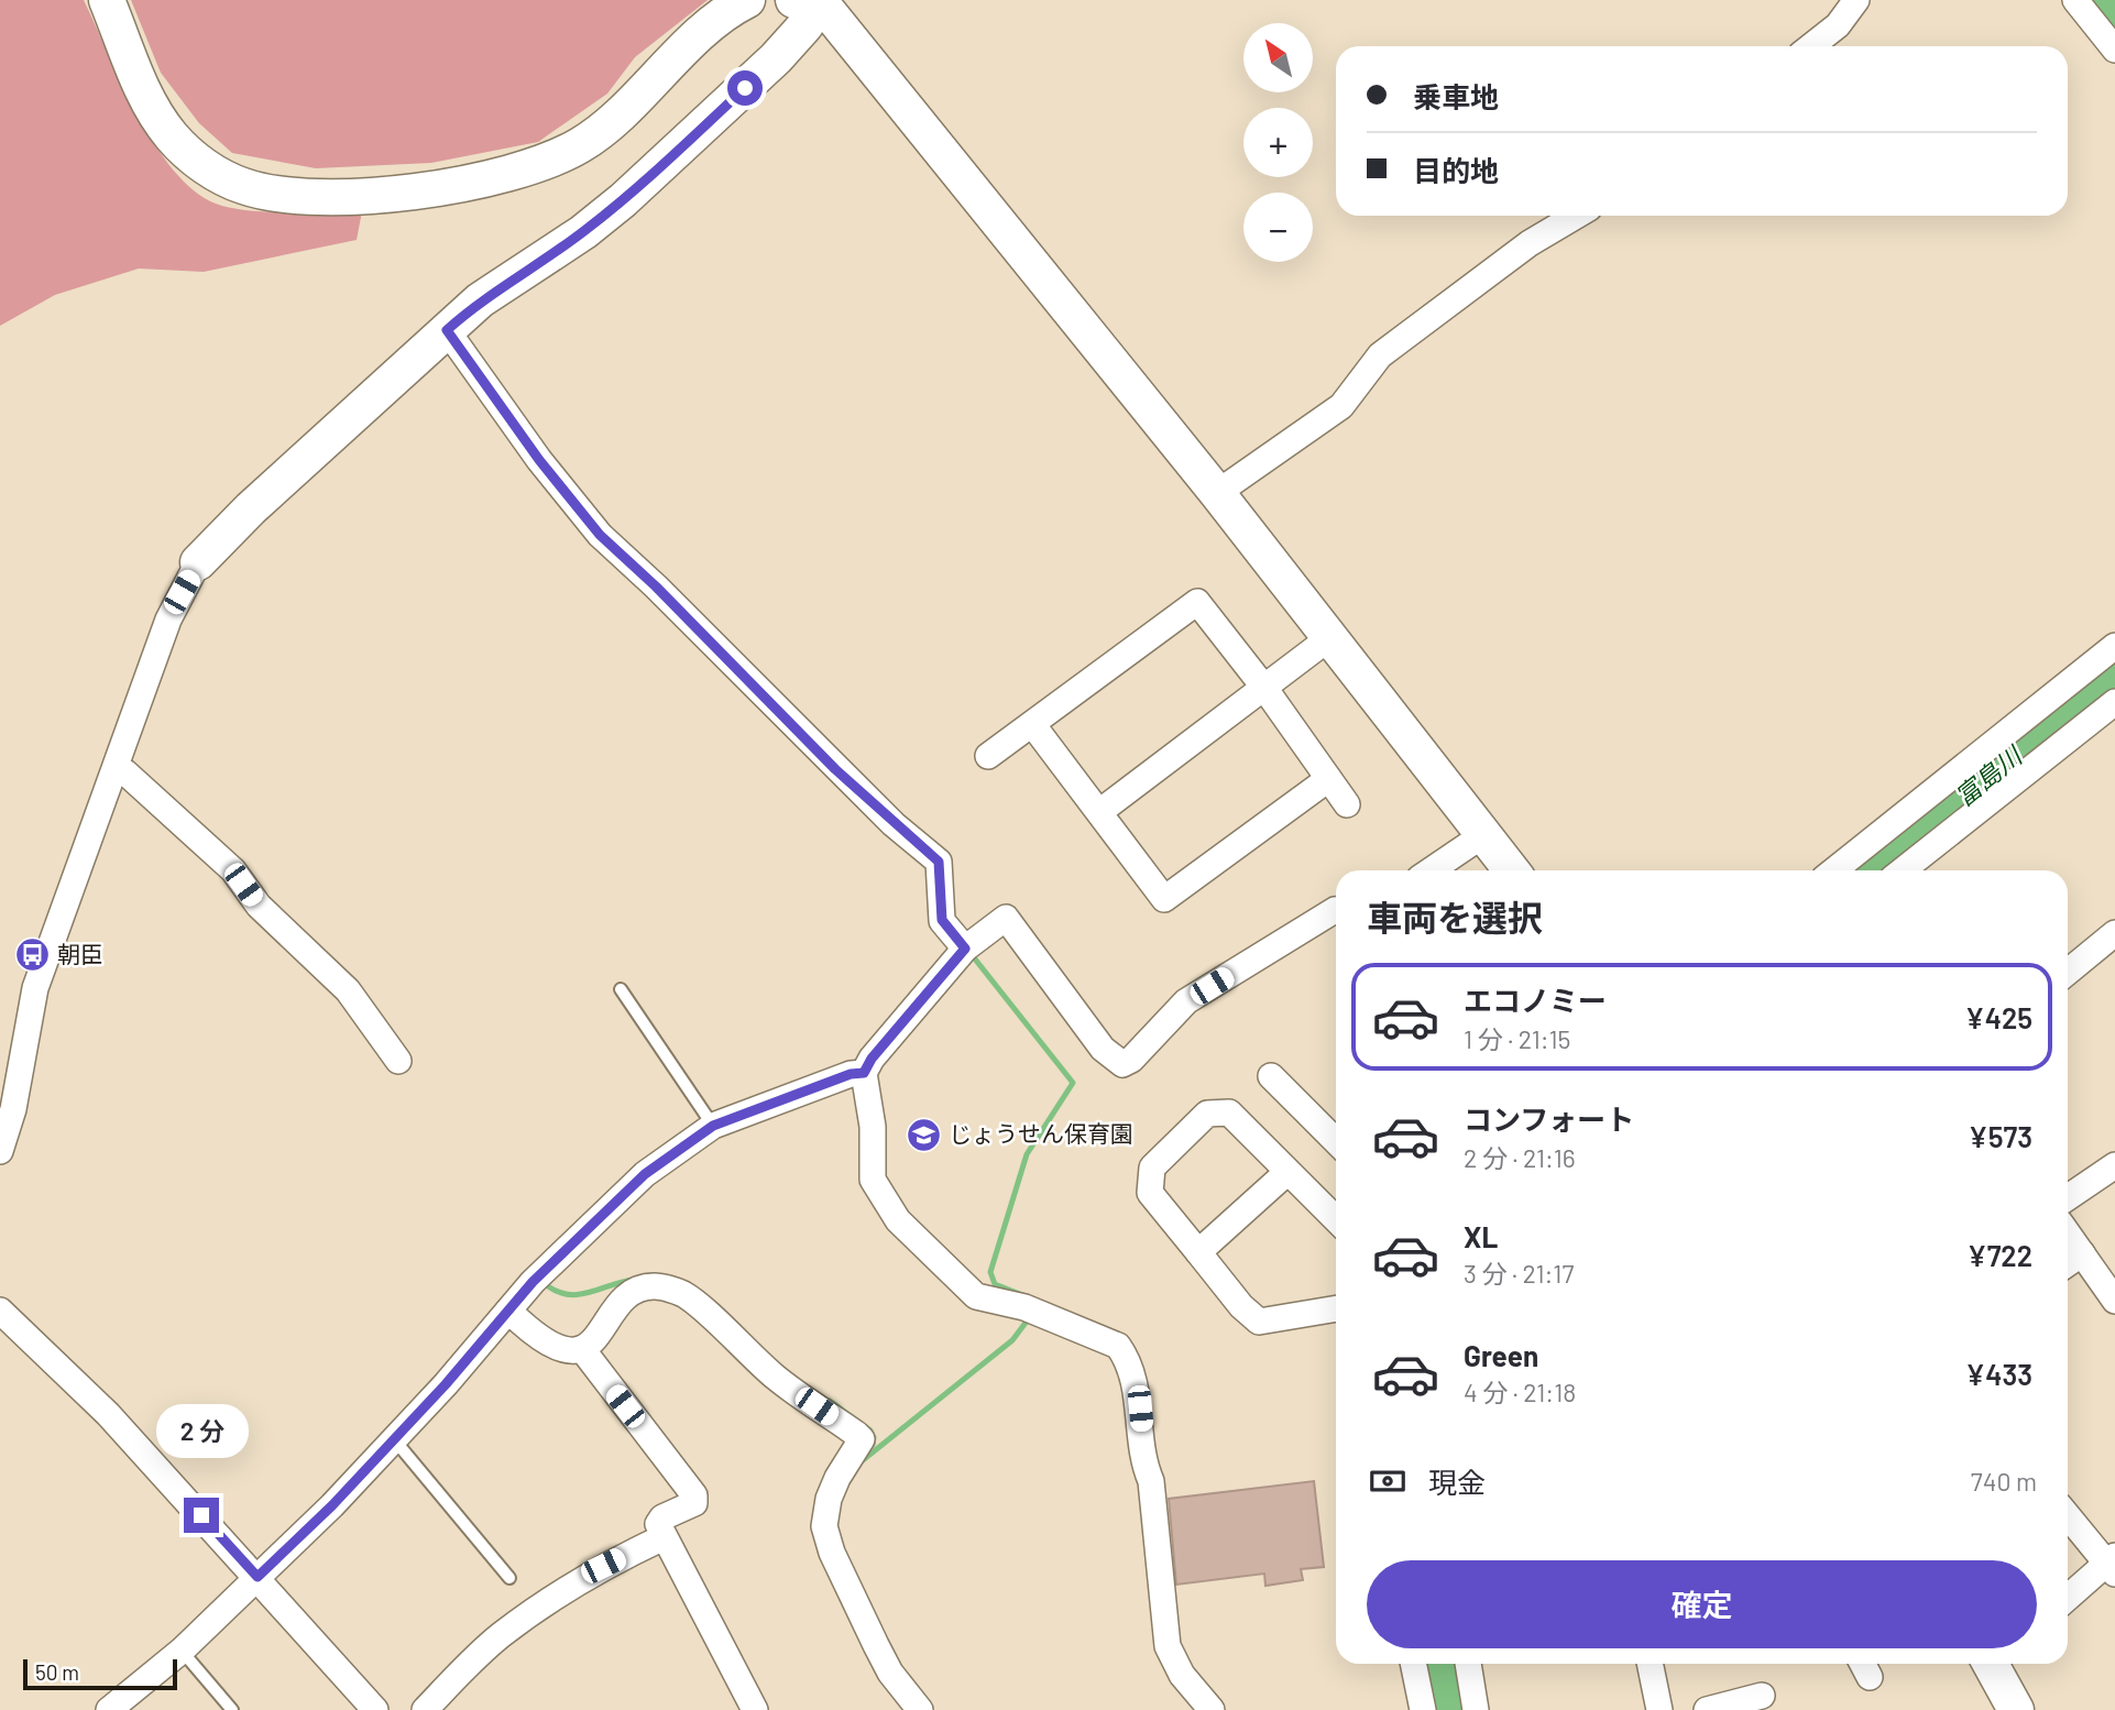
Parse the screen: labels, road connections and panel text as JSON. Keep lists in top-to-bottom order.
{
  "water": ["富島川"],
  "places": {
    "bus stop": ["朝臣"],
    "school or university": ["じょうせん保育園"]
  },
  "scale_bar": "50 m",
  "north": "top left",
  "page": {
    "map_buttons": ["+", "−"],
    "banner": ["乗車地", "目的地"],
    "heading": "車両を選択",
    "list": [
      {
        "name": "エコノミー",
        "note": "1 分 · 21:15",
        "value": "¥425"
      },
      {
        "name": "コンフォート",
        "note": "2 分 · 21:16",
        "value": "¥573"
      },
      {
        "name": "XL",
        "note": "3 分 · 21:17",
        "value": "¥722"
      },
      {
        "name": "Green",
        "note": "4 分 · 21:18",
        "value": "¥433"
      }
    ],
    "bubble": "2 分",
    "pay": ["現金", "740 m"],
    "buttons": "確定",
    "scale": "50 m"
  }
}
